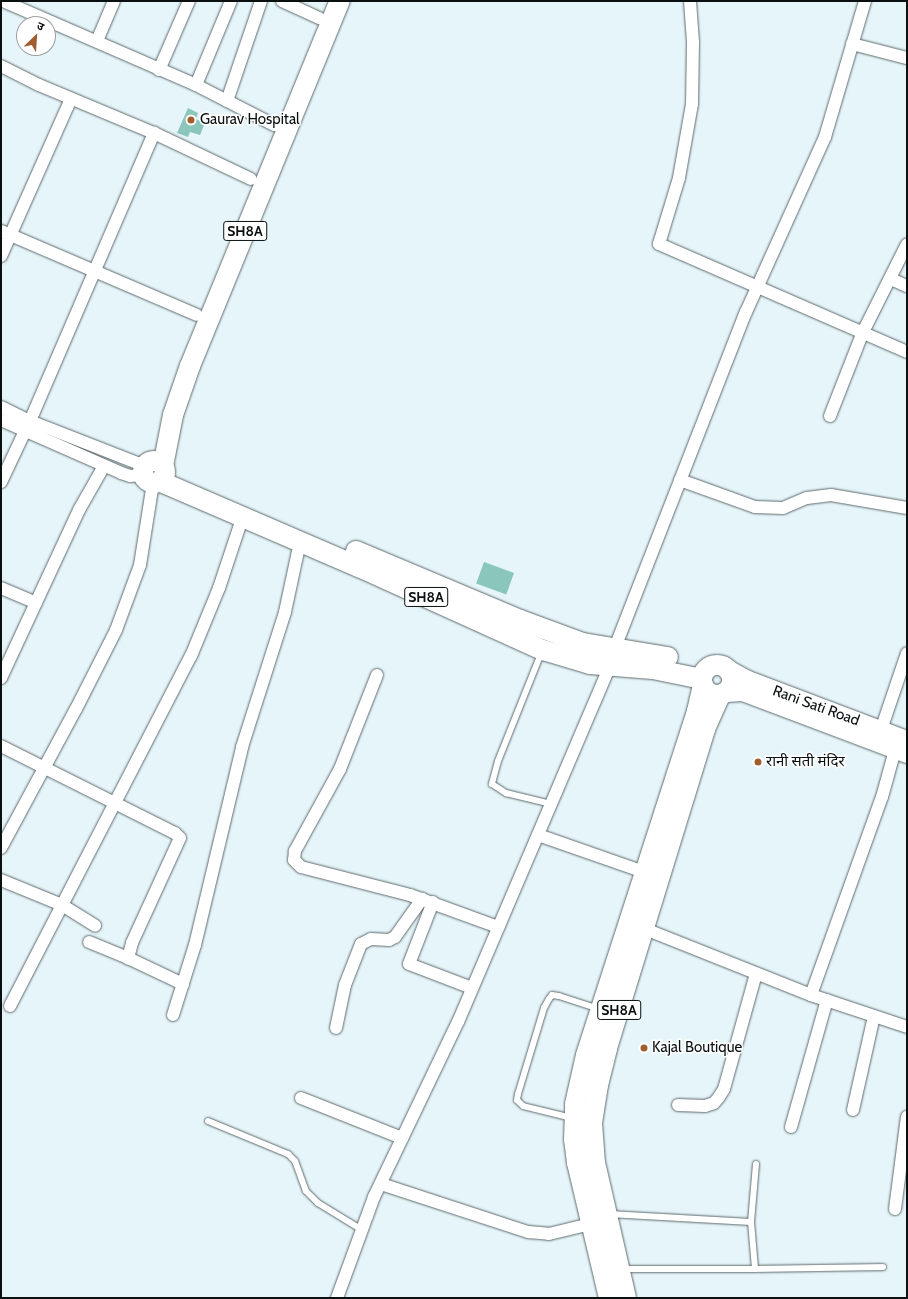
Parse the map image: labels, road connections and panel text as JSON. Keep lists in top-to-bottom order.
{
  "streets": {
    "main road": ["SH8A"],
    "street": ["Rani Sati Road"]
  },
  "crossings": [
    ["SH8A", "Rani Sati Road"]
  ],
  "places": ["Gaurav Hospital", "रानी सती मंदिर", "Kajal Boutique"],
  "north": "top right"
}
